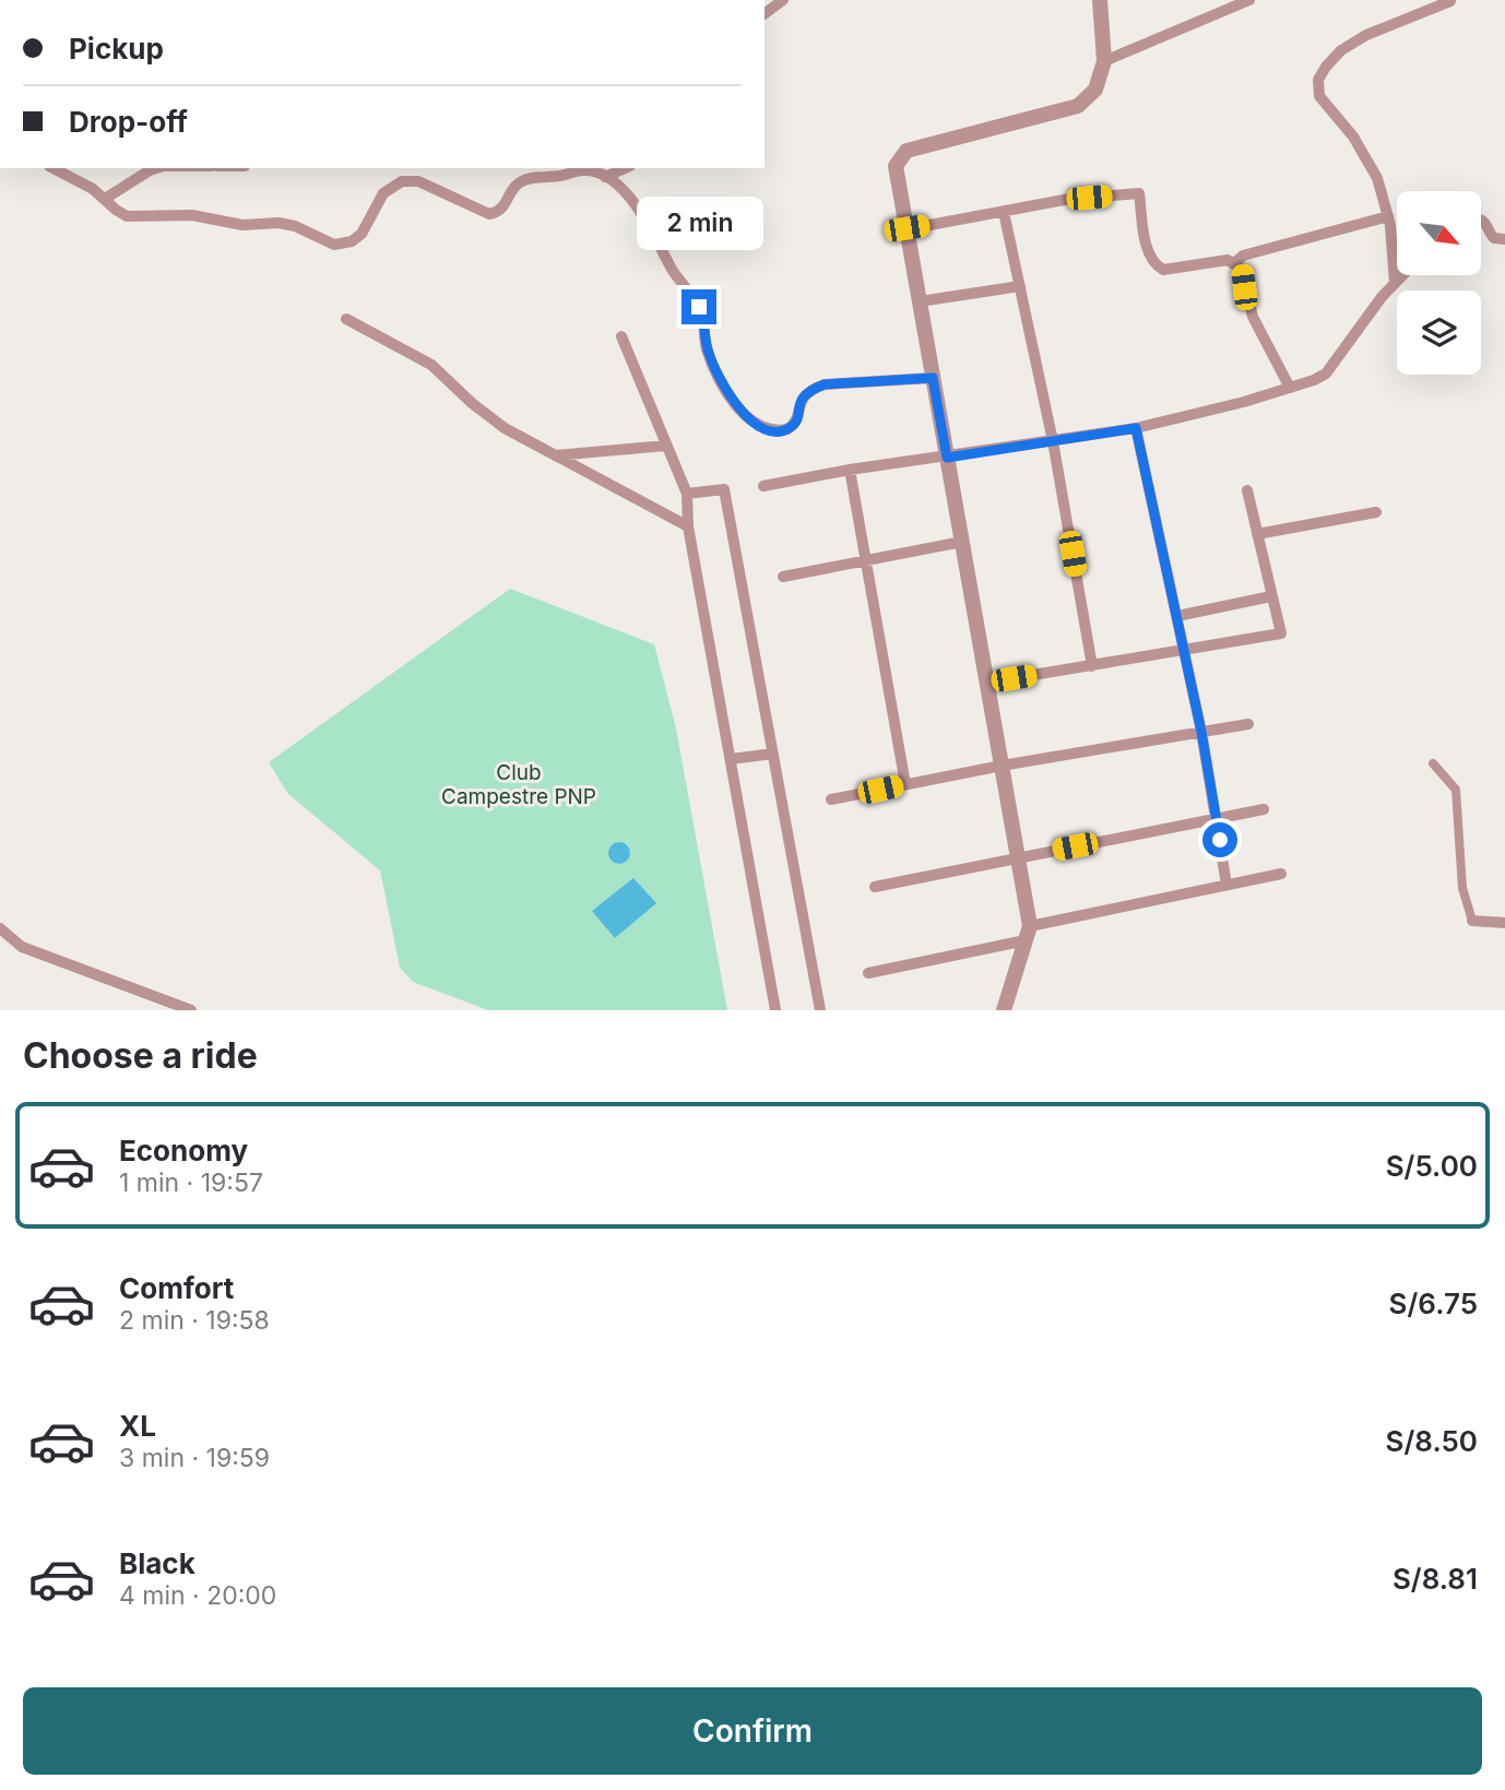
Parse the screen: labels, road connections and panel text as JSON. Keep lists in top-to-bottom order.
{
  "parks": ["Club Campestre PNP"],
  "north": "bottom right",
  "page": {
    "banner": ["Pickup", "Drop-off"],
    "bubble": "2 min",
    "heading": "Choose a ride",
    "list": [
      {
        "name": "Economy",
        "note": "1 min · 19:57",
        "value": "S/5.00"
      },
      {
        "name": "Comfort",
        "note": "2 min · 19:58",
        "value": "S/6.75"
      },
      {
        "name": "XL",
        "note": "3 min · 19:59",
        "value": "S/8.50"
      },
      {
        "name": "Black",
        "note": "4 min · 20:00",
        "value": "S/8.81"
      }
    ],
    "buttons": "Confirm"
  }
}
